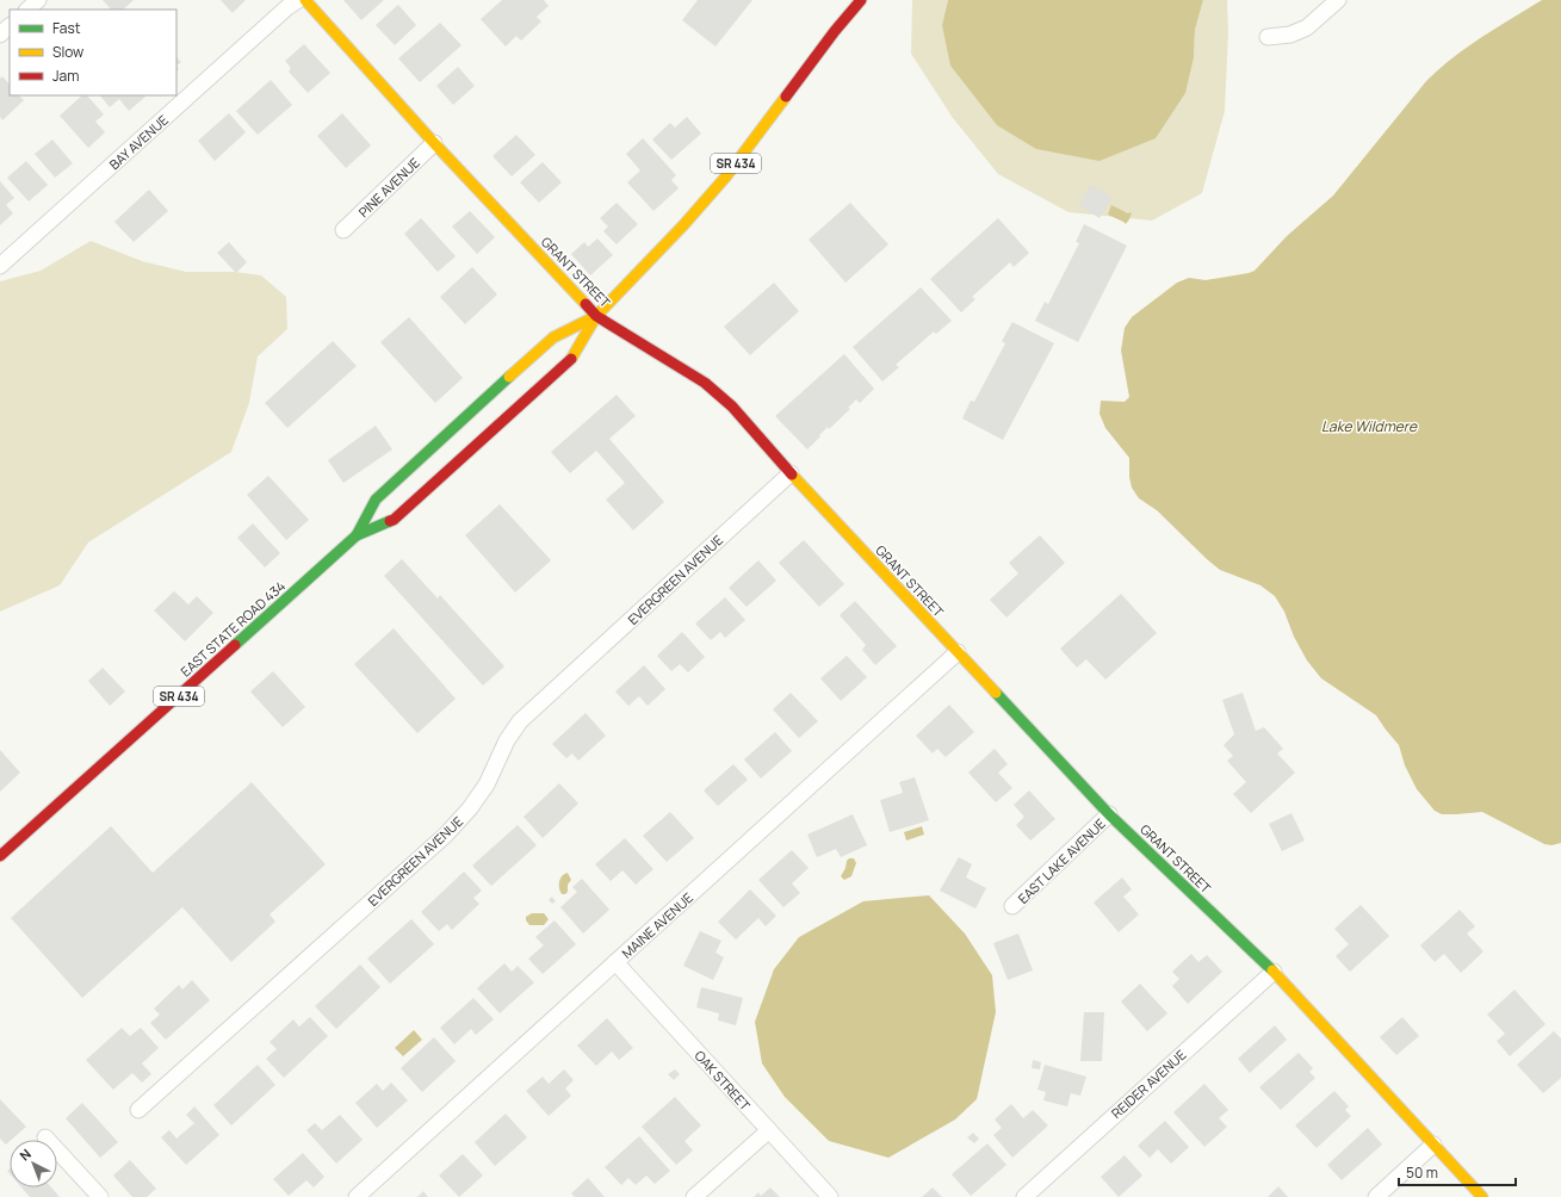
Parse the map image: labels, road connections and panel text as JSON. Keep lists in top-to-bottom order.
{
  "streets": {
    "street": [
      "BAY AVENUE",
      "SR 434",
      "PINE AVENUE",
      "GRANT STREET",
      "EVERGREEN AVENUE",
      "EAST STATE ROAD 434",
      "EAST LAKE AVENUE",
      "MAINE AVENUE",
      "OAK STREET",
      "REIDER AVENUE"
    ]
  },
  "crossings": [
    ["SR 434", "GRANT STREET"],
    ["SR 434", "EAST STATE ROAD 434"],
    ["PINE AVENUE", "GRANT STREET"],
    ["GRANT STREET", "EVERGREEN AVENUE"],
    ["GRANT STREET", "EAST LAKE AVENUE"],
    ["GRANT STREET", "MAINE AVENUE"],
    ["GRANT STREET", "REIDER AVENUE"],
    ["MAINE AVENUE", "OAK STREET"]
  ],
  "water": ["Lake Wildmere"],
  "legend": ["Fast", "Slow", "Jam"],
  "scale_bar": "50 m",
  "north": "top left"
}
